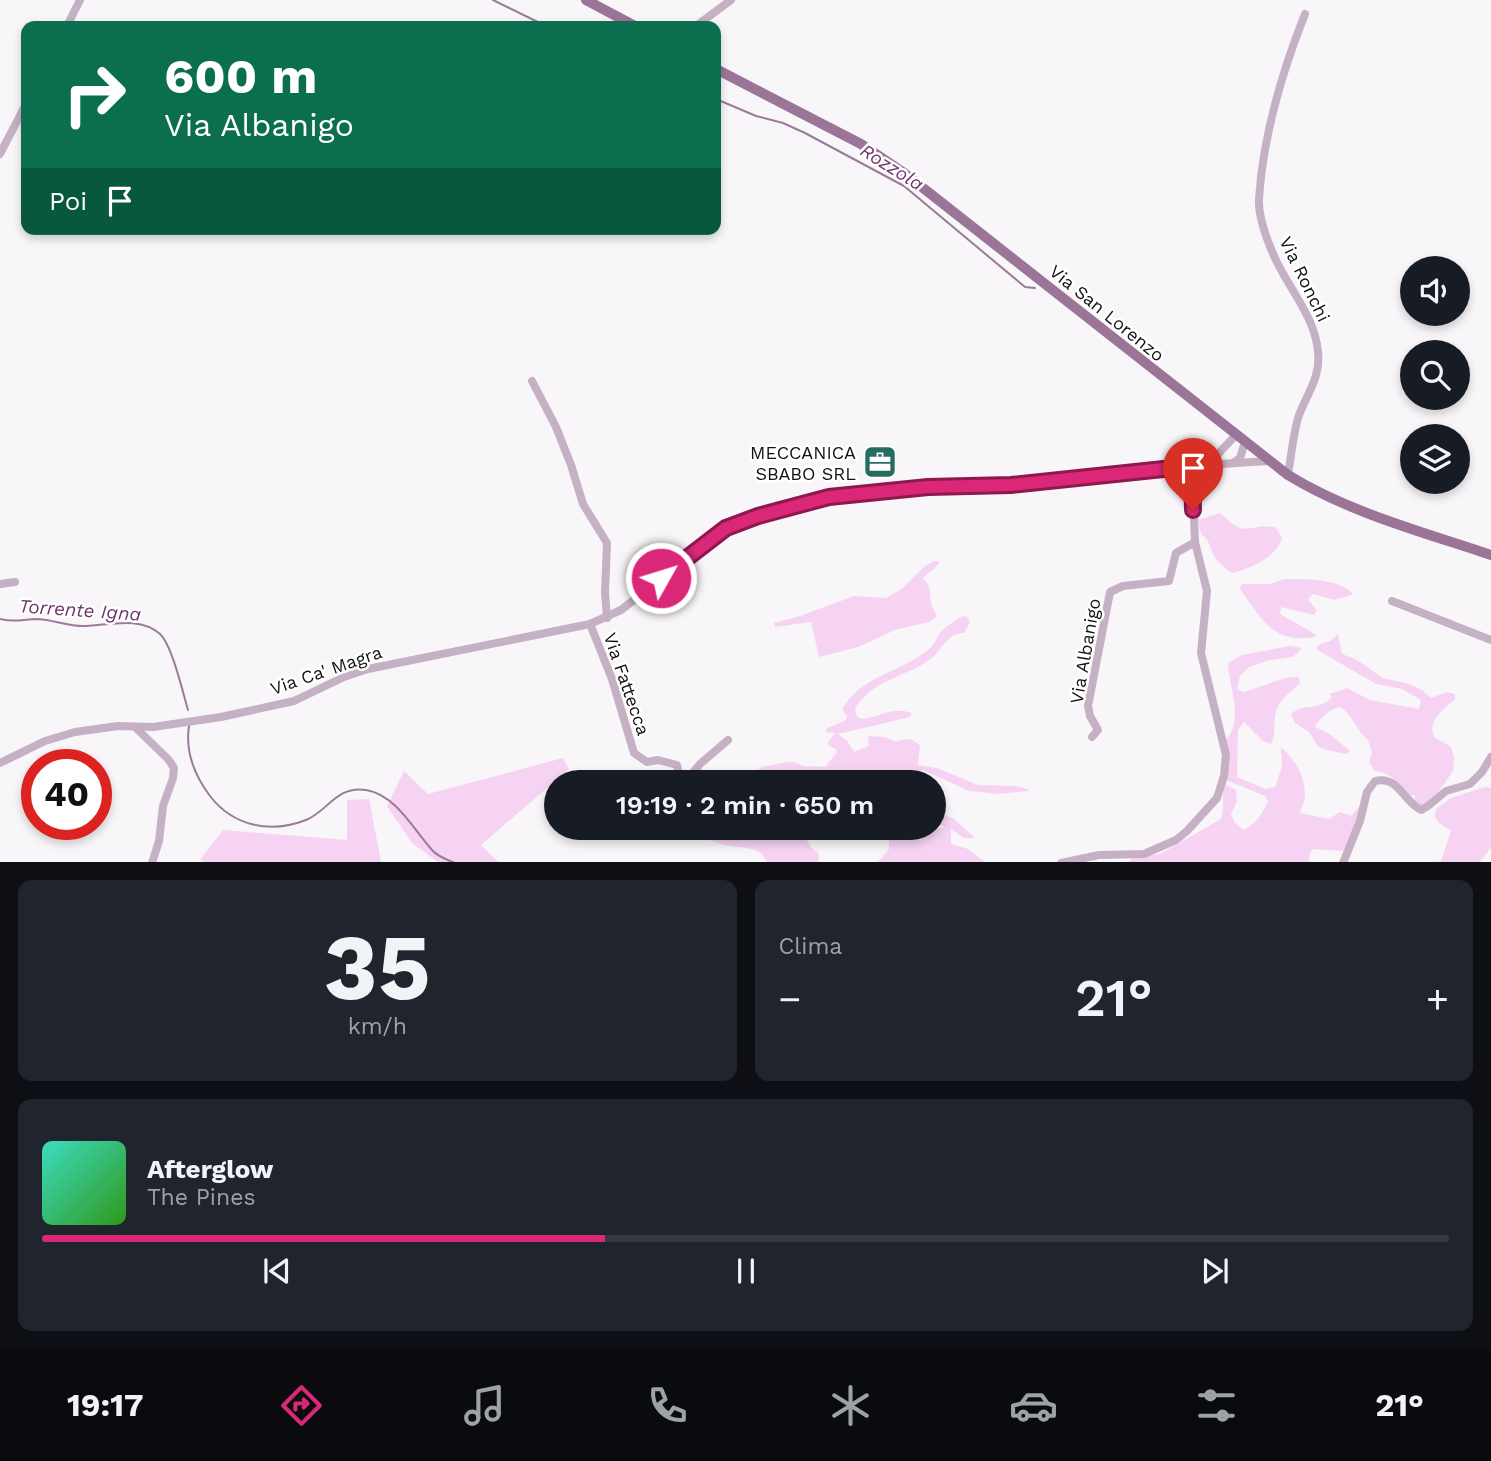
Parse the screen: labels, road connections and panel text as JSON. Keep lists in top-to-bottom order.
{
  "streets": {
    "main road": ["Via San Lorenzo"],
    "street": [
      "Via Ronchi",
      "Via Albanigo",
      "Via Ca' Magra",
      "Via Fattecca"
    ]
  },
  "crossings": [
    ["Via Ronchi", "Via San Lorenzo"],
    ["Via San Lorenzo", "Via Ca' Magra"],
    ["Via Ca' Magra", "Via Fattecca"]
  ],
  "water": ["Rozzola", "Torrente Igna"],
  "places": {
    "office": ["MECCANICA SBABO SRL"]
  },
  "page": {
    "turn": ["600 m", "Via Albanigo"],
    "then": "Poi",
    "limit": "40",
    "trip": "19:19 · 2 min · 650 m",
    "tile": [
      ["35", "km/h"],
      "Clima"
    ],
    "heat": ["−", "21°", "+"],
    "song": ["Afterglow", "The Pines"],
    "tabs": ["19:17", "21°"]
  }
}
